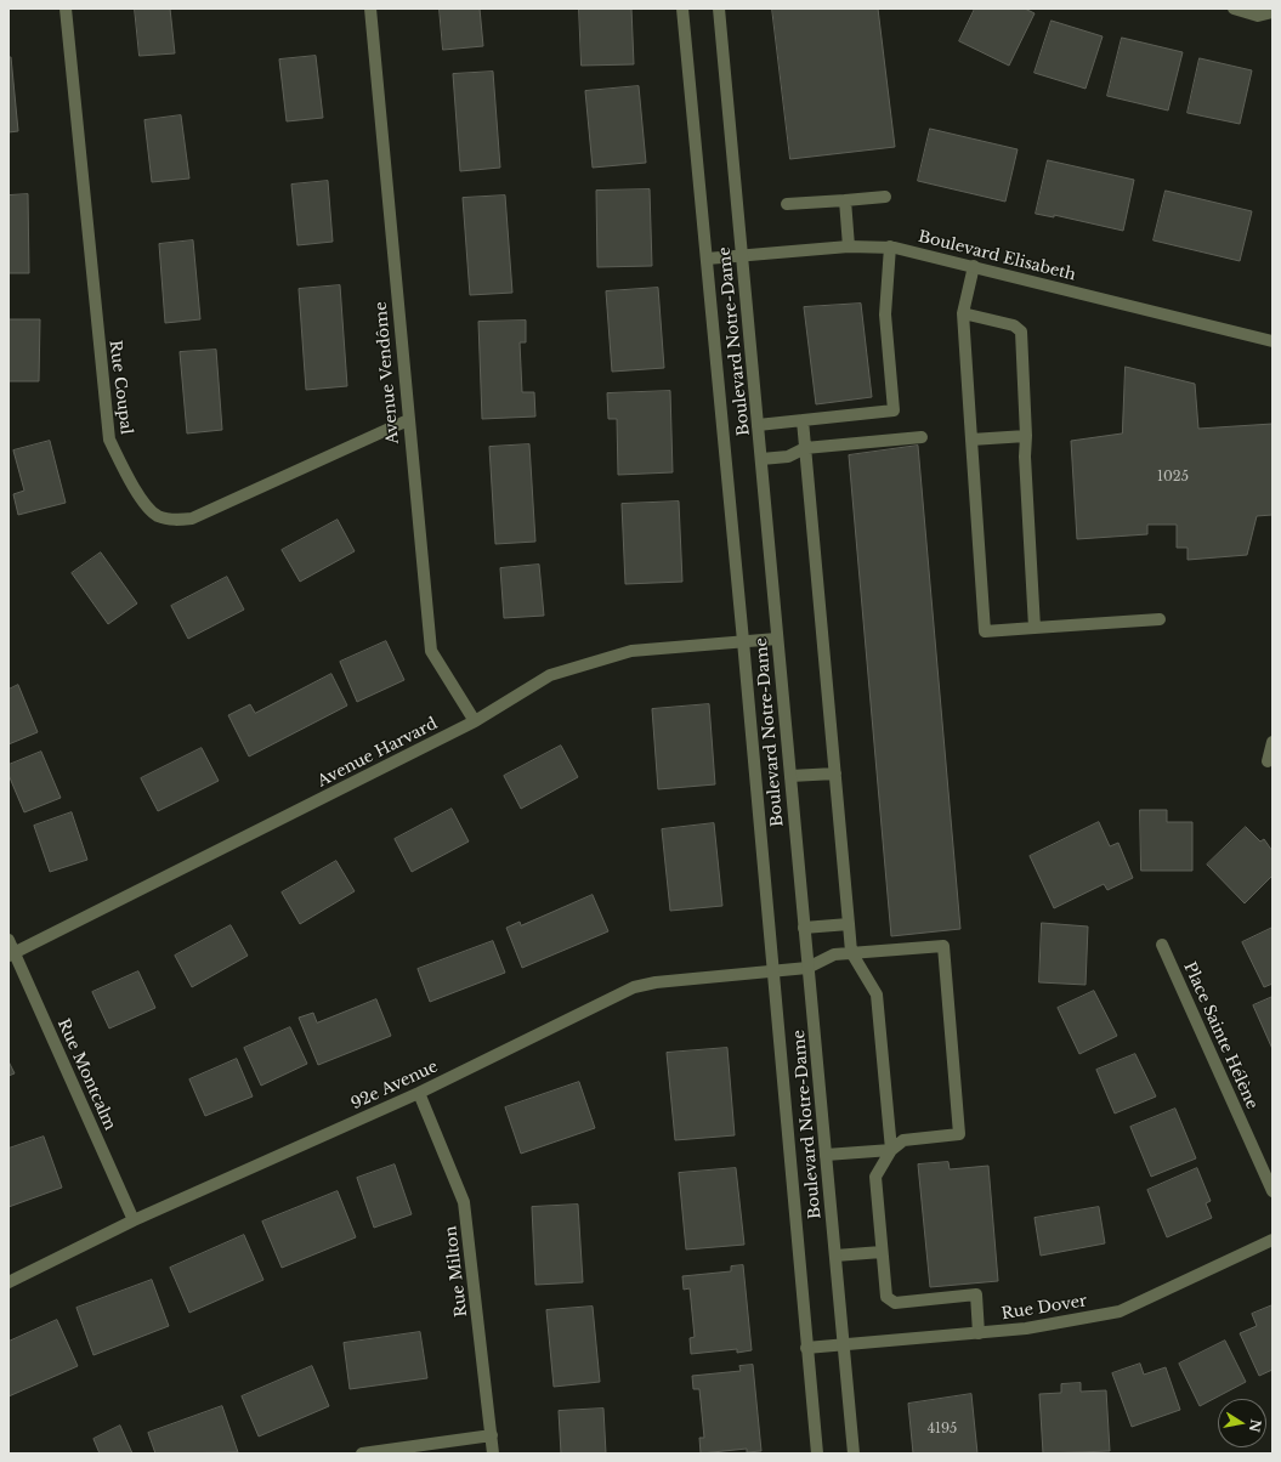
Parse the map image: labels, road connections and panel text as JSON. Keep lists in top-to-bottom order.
{
  "streets": {
    "street": [
      "Boulevard Elisabeth",
      "Boulevard Notre-Dame",
      "Avenue Vendôme",
      "Rue Coupal",
      "Avenue Harvard",
      "Place Sainte Hélène",
      "Rue Montcalm",
      "92e Avenue",
      "Rue Milton",
      "Rue Dover"
    ]
  },
  "crossings": [
    ["Boulevard Elisabeth", "Boulevard Notre-Dame"],
    ["Boulevard Notre-Dame", "Avenue Harvard"],
    ["Boulevard Notre-Dame", "92e Avenue"],
    ["Boulevard Notre-Dame", "Rue Dover"],
    ["Avenue Vendôme", "Rue Coupal"],
    ["Avenue Vendôme", "Avenue Harvard"],
    ["Avenue Harvard", "Rue Montcalm"],
    ["Rue Montcalm", "92e Avenue"],
    ["92e Avenue", "Rue Milton"]
  ],
  "house_numbers": ["1025", "4195"],
  "north": "right"
}
